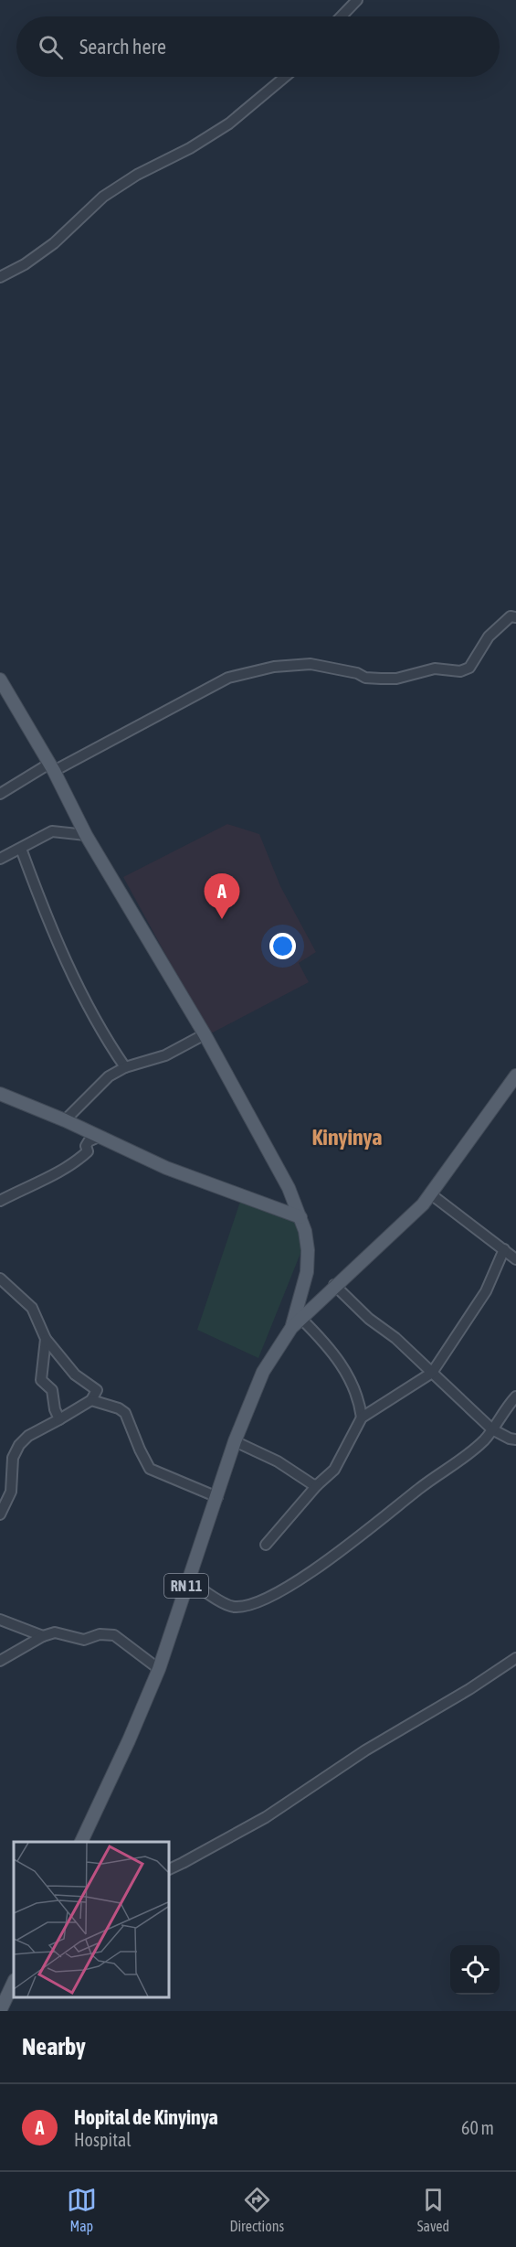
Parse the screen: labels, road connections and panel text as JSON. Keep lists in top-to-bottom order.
{
  "streets": {
    "main road": ["RN 11"]
  },
  "districts": ["Kinyinya"],
  "page": {
    "search": "Search here",
    "pins": "A",
    "heading": "Nearby",
    "list": [
      {
        "mark": "A",
        "name": "Hopital de Kinyinya",
        "note": "Hospital",
        "value": "60 m"
      }
    ],
    "nav": ["Map", "Directions", "Saved"]
  }
}
